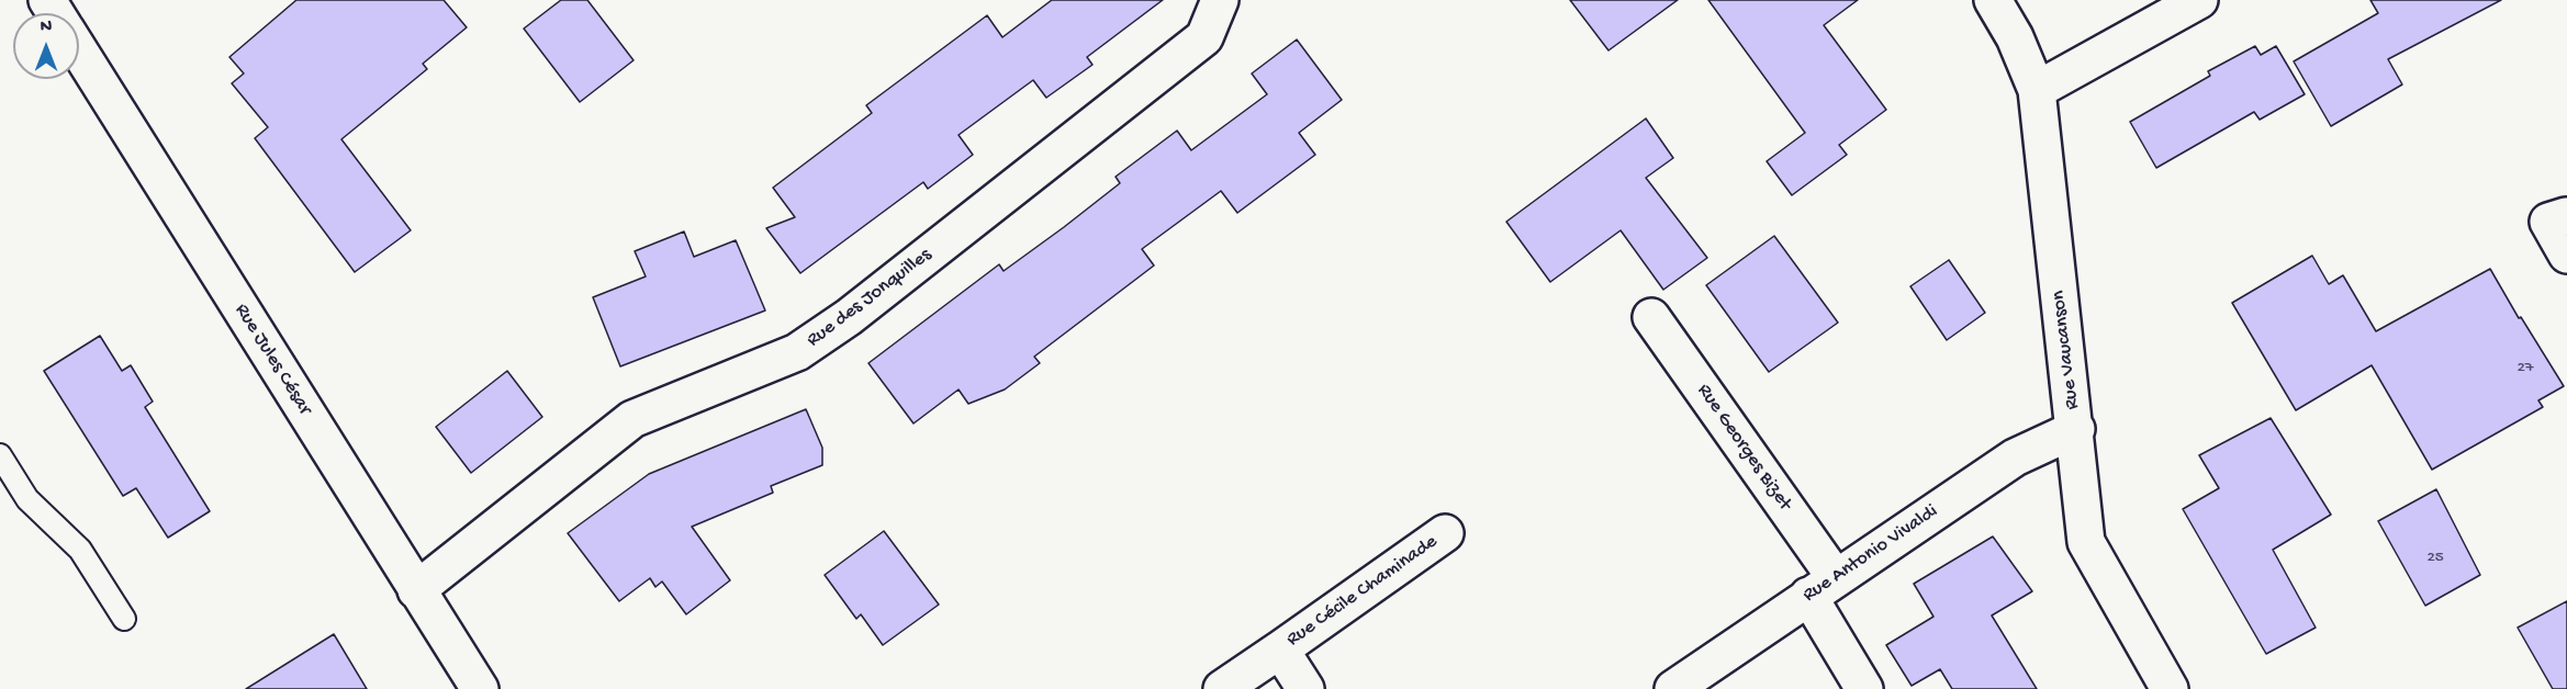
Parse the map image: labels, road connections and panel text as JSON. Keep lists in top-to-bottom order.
{
  "streets": {
    "street": [
      "Rue des Jonquilles",
      "Rue Vaucanson",
      "Rue Jules César",
      "Rue Georges Bizet",
      "Rue Antonio Vivaldi",
      "Rue Cécile Chaminade"
    ]
  },
  "crossings": [
    ["Rue des Jonquilles", "Rue Jules César"],
    ["Rue Vaucanson", "Rue Antonio Vivaldi"],
    ["Rue Georges Bizet", "Rue Antonio Vivaldi"]
  ],
  "house_numbers": ["27", "25"],
  "north": "top"
}
